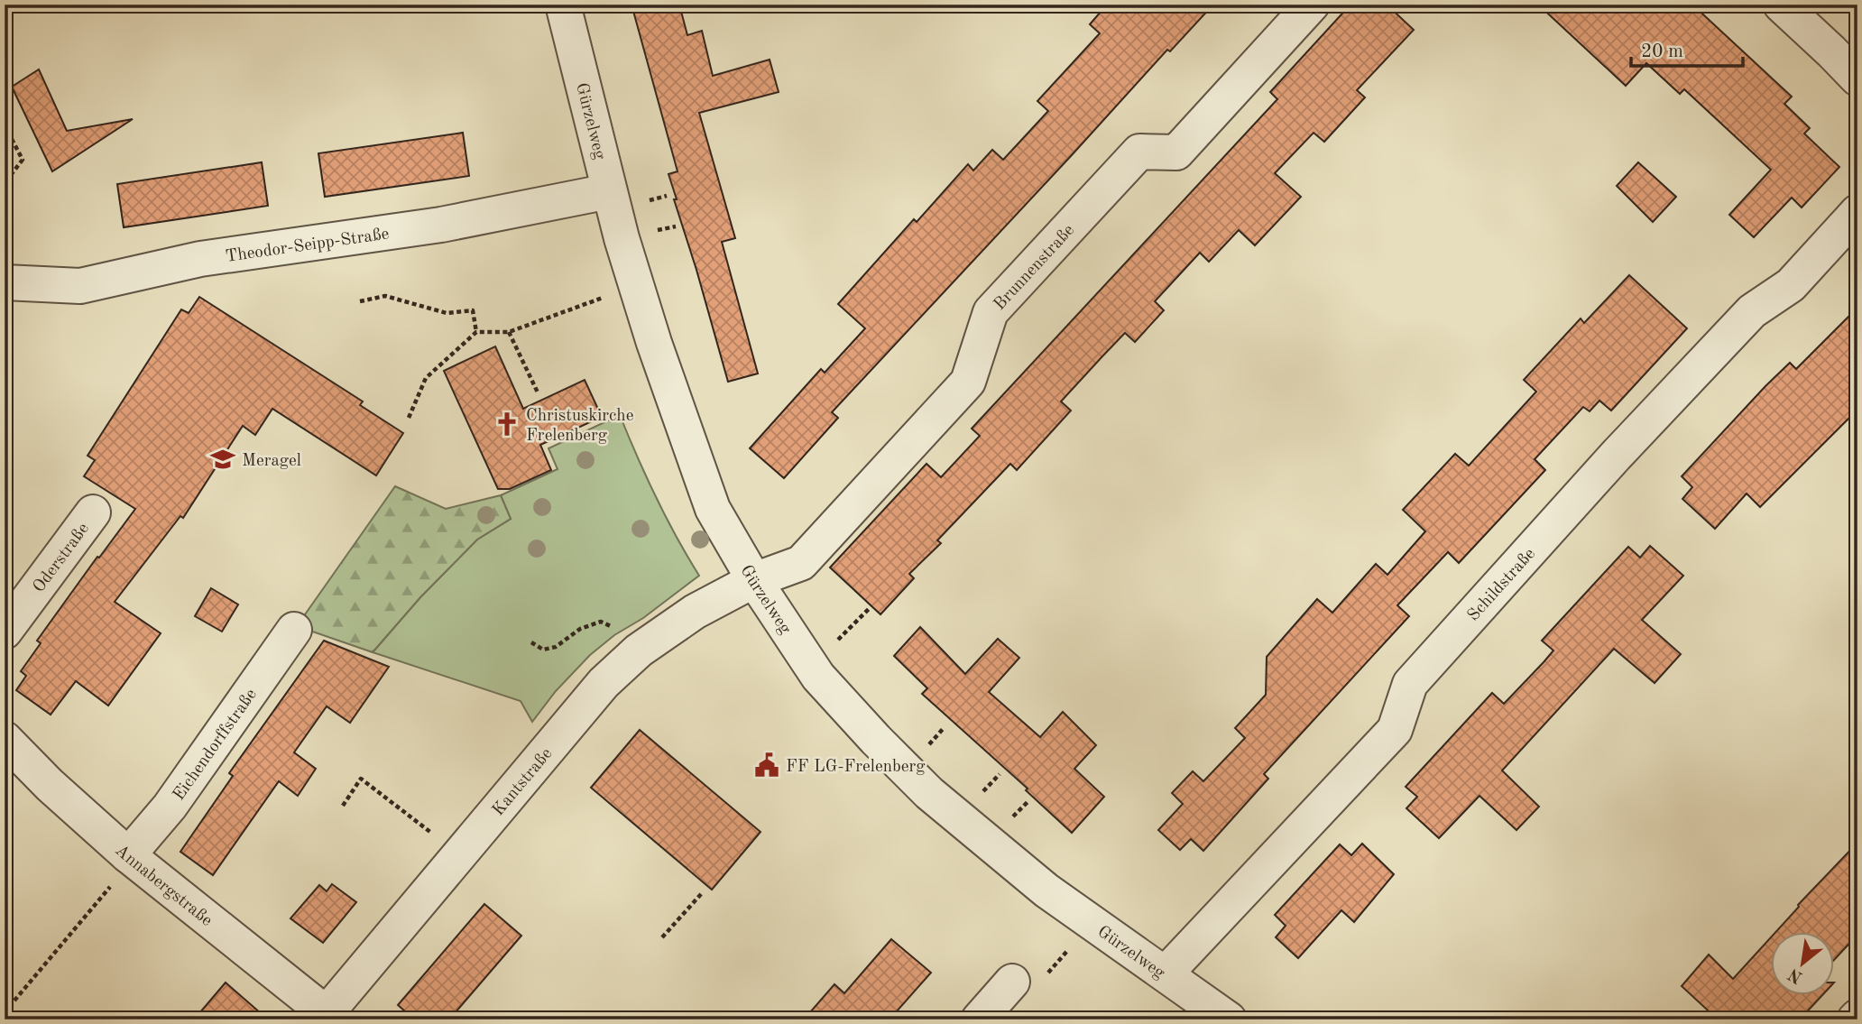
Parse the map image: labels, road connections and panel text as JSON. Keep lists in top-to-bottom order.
{
  "streets": {
    "street": [
      "Gürzelweg",
      "Theodor-Seipp-Straße",
      "Brunnenstraße",
      "Oderstraße",
      "Schildstraße",
      "Eichendorffstraße",
      "Kantstraße",
      "Annabergstraße"
    ]
  },
  "crossings": [
    ["Gürzelweg", "Theodor-Seipp-Straße"],
    ["Gürzelweg", "Brunnenstraße"],
    ["Gürzelweg", "Schildstraße"],
    ["Gürzelweg", "Kantstraße"],
    ["Brunnenstraße", "Kantstraße"],
    ["Eichendorffstraße", "Annabergstraße"],
    ["Kantstraße", "Annabergstraße"]
  ],
  "places": {
    "church": ["Christuskirche Frelenberg"],
    "school or university": ["Meragel"],
    "public building": ["FF LG-Frelenberg"]
  },
  "scale_bar": "20 m",
  "north": "bottom left"
}
